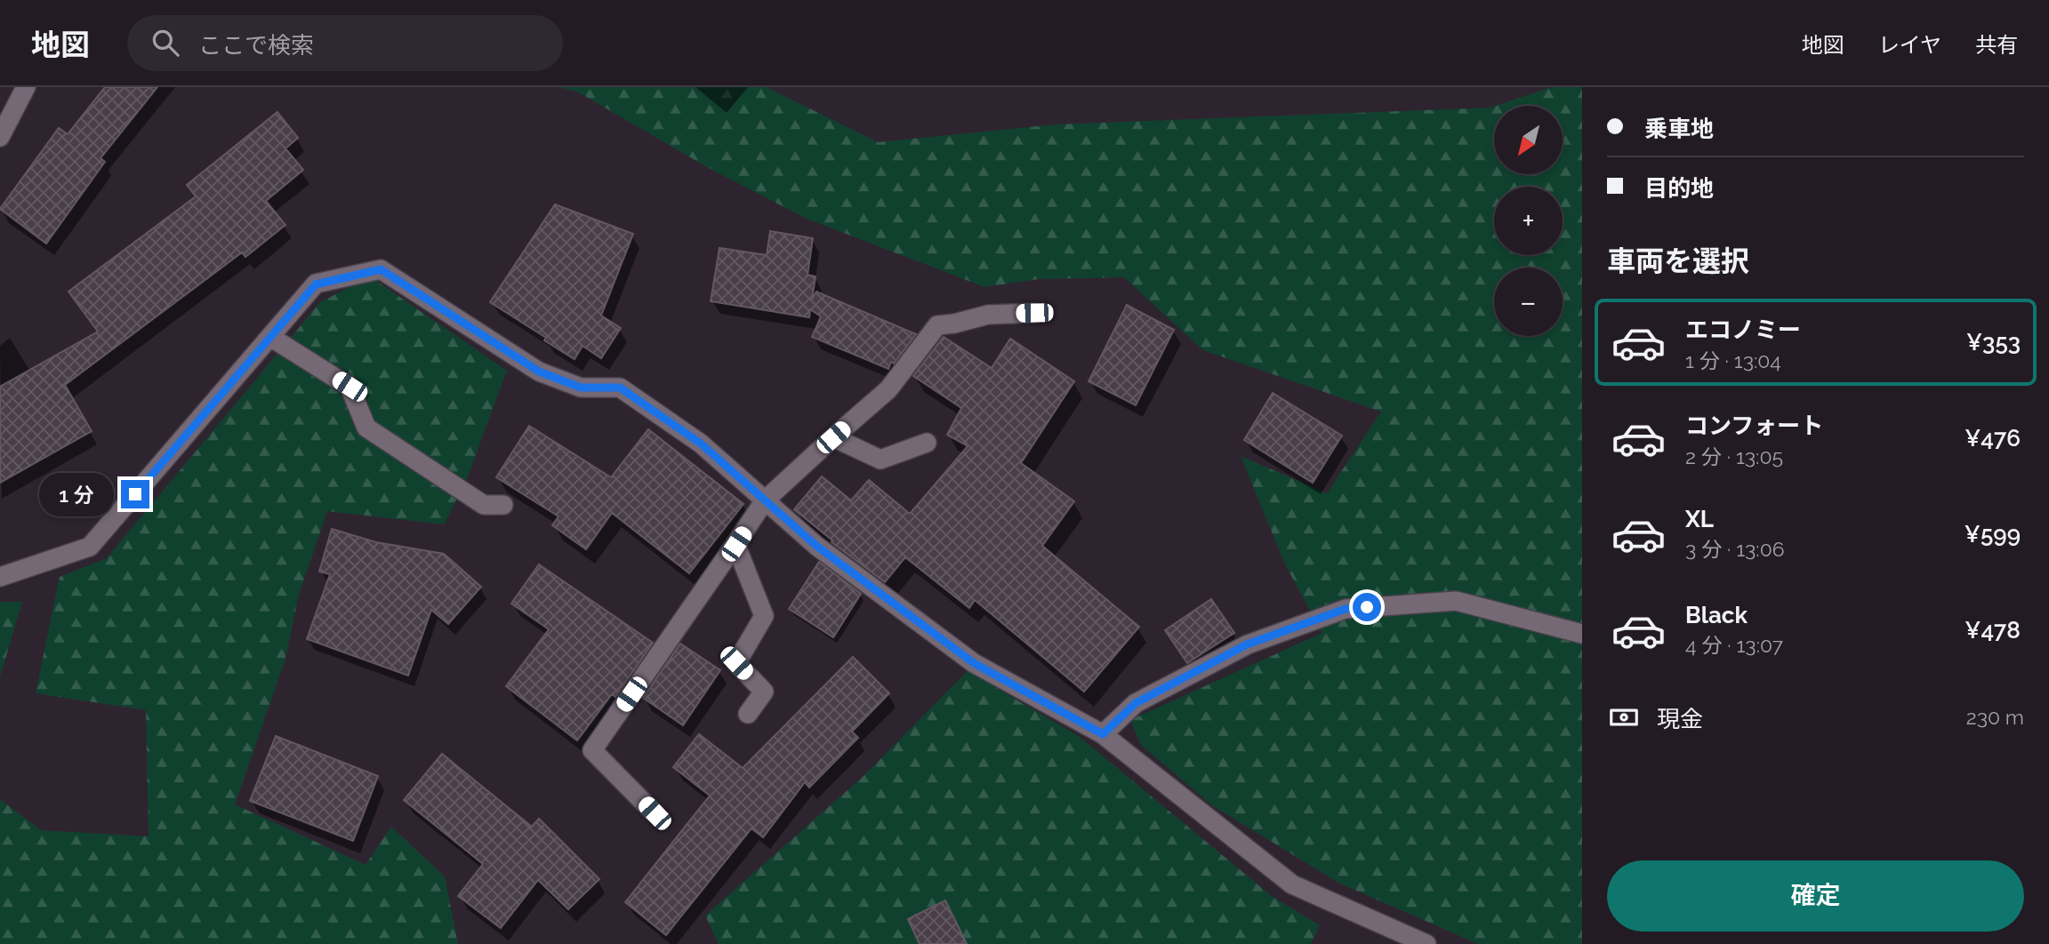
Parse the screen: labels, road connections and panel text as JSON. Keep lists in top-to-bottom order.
{
  "north": "bottom left",
  "page": {
    "header": "地図",
    "search": "ここで検索",
    "nav": ["地図", "レイヤ", "共有"],
    "banner": ["乗車地", "目的地"],
    "map_buttons": ["+", "−"],
    "heading": "車両を選択",
    "list": [
      {
        "name": "エコノミー",
        "note": "1 分 · 13:04",
        "value": "¥353"
      },
      {
        "name": "コンフォート",
        "note": "2 分 · 13:05",
        "value": "¥476"
      },
      {
        "name": "XL",
        "note": "3 分 · 13:06",
        "value": "¥599"
      },
      {
        "name": "Black",
        "note": "4 分 · 13:07",
        "value": "¥478"
      }
    ],
    "bubble": "1 分",
    "pay": ["現金", "230 m"],
    "buttons": "確定"
  }
}
